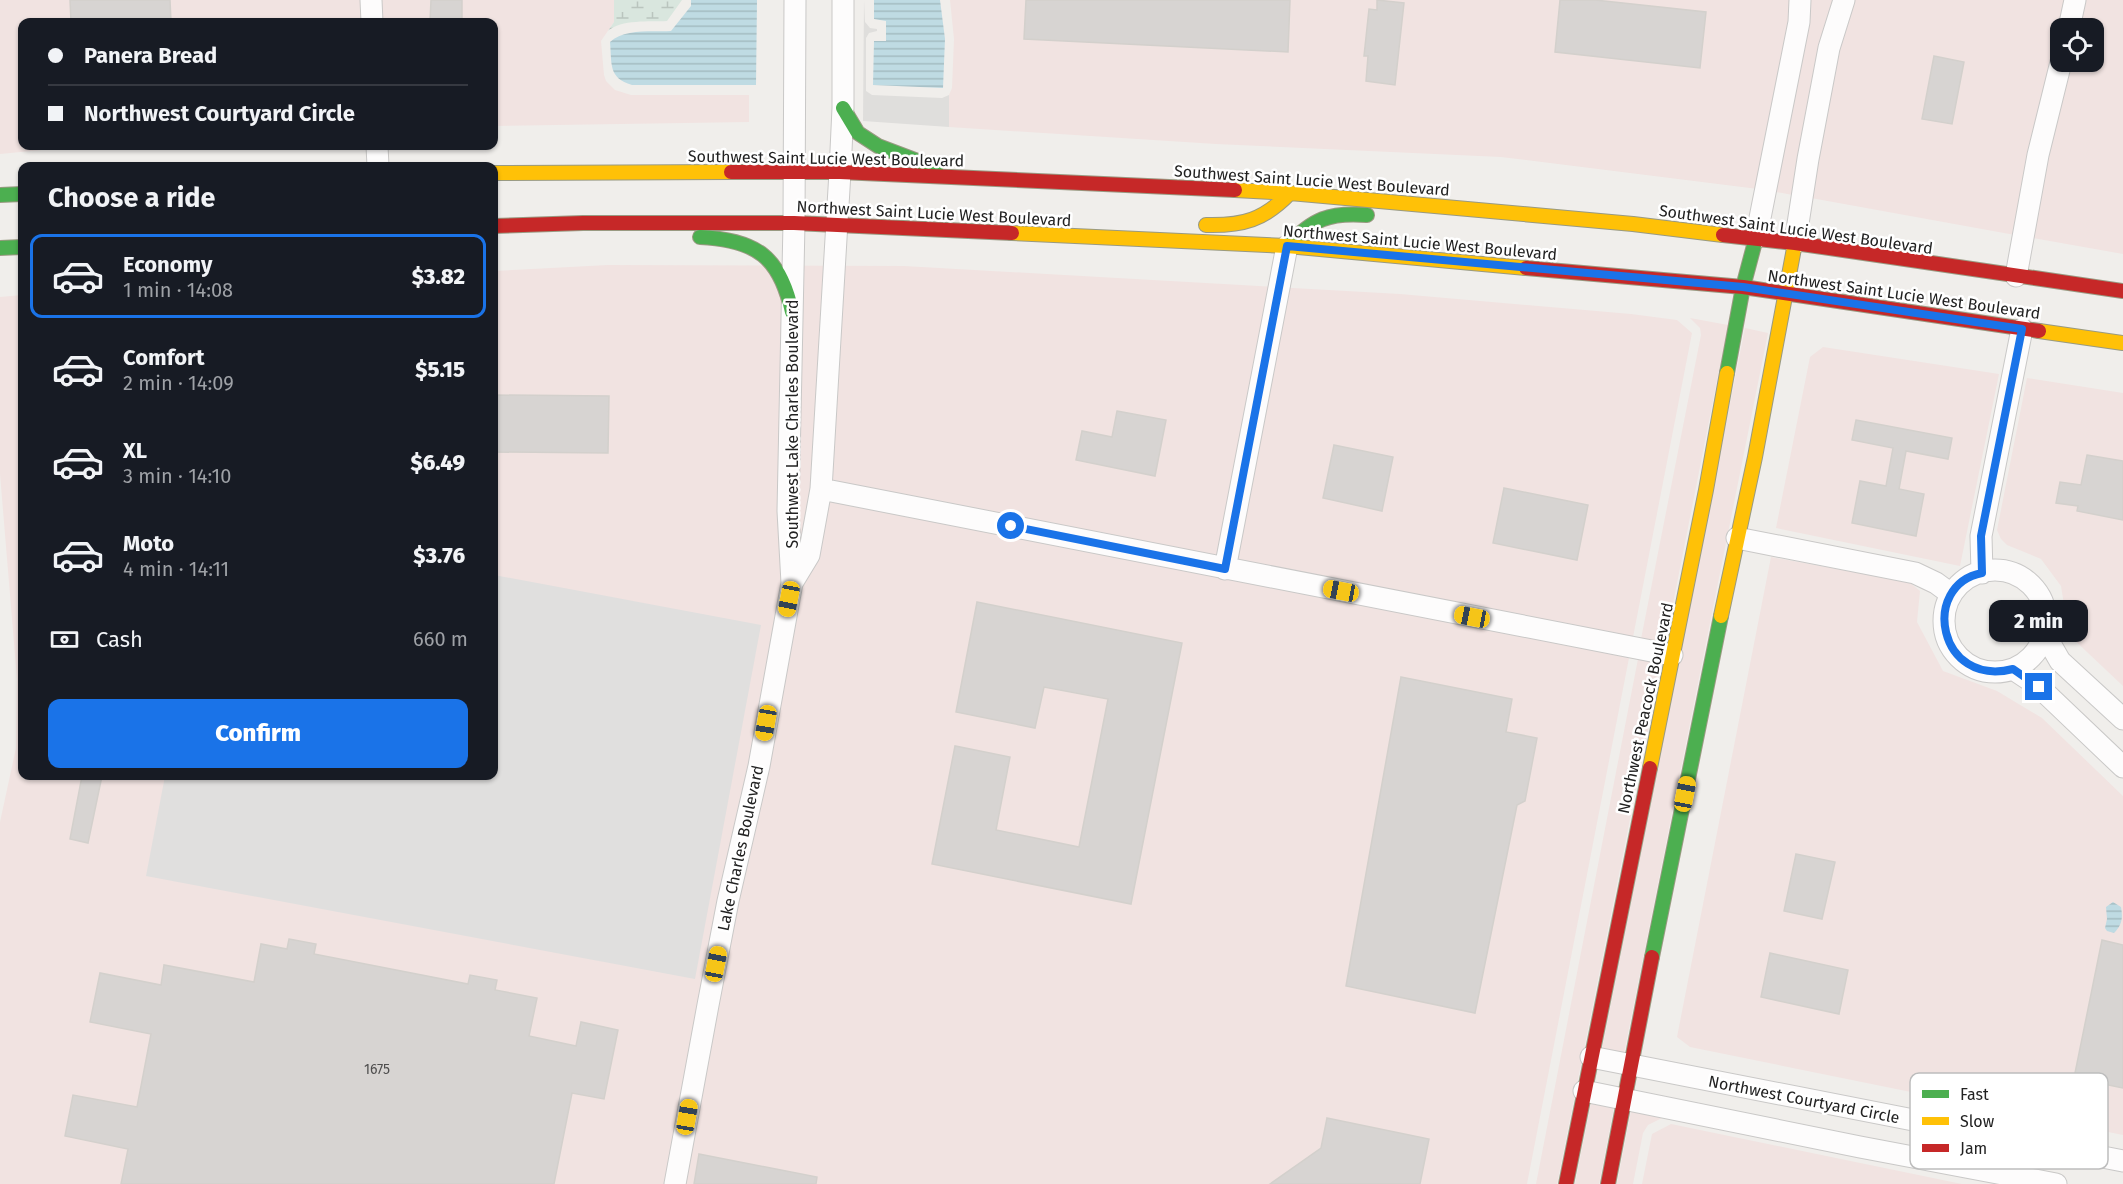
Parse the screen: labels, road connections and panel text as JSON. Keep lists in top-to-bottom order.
{
  "streets": {
    "main road": ["Southwest Saint Lucie West Boulevard", "Northwest Saint Lucie West Boulevard", "Northwest Peacock Boulevard"],
    "street": ["Southwest Lake Charles Boulevard", "Lake Charles Boulevard", "Northwest Courtyard Circle"]
  },
  "crossings": [
    ["Southwest Saint Lucie West Boulevard", "Southwest Lake Charles Boulevard"],
    ["Southwest Saint Lucie West Boulevard", "Northwest Peacock Boulevard"],
    ["Northwest Saint Lucie West Boulevard", "Southwest Lake Charles Boulevard"],
    ["Northwest Saint Lucie West Boulevard", "Northwest Peacock Boulevard"],
    ["Southwest Lake Charles Boulevard", "Lake Charles Boulevard"],
    ["Northwest Peacock Boulevard", "Northwest Courtyard Circle"]
  ],
  "house_numbers": ["1675"],
  "legend": ["Fast", "Slow", "Jam"],
  "page": {
    "banner": ["Panera Bread", "Northwest Courtyard Circle"],
    "heading": "Choose a ride",
    "list": [
      {
        "name": "Economy",
        "note": "1 min · 14:08",
        "value": "$3.82"
      },
      {
        "name": "Comfort",
        "note": "2 min · 14:09",
        "value": "$5.15"
      },
      {
        "name": "XL",
        "note": "3 min · 14:10",
        "value": "$6.49"
      },
      {
        "name": "Moto",
        "note": "4 min · 14:11",
        "value": "$3.76"
      }
    ],
    "bubble": "2 min",
    "pay": ["Cash", "660 m"],
    "buttons": "Confirm"
  }
}
